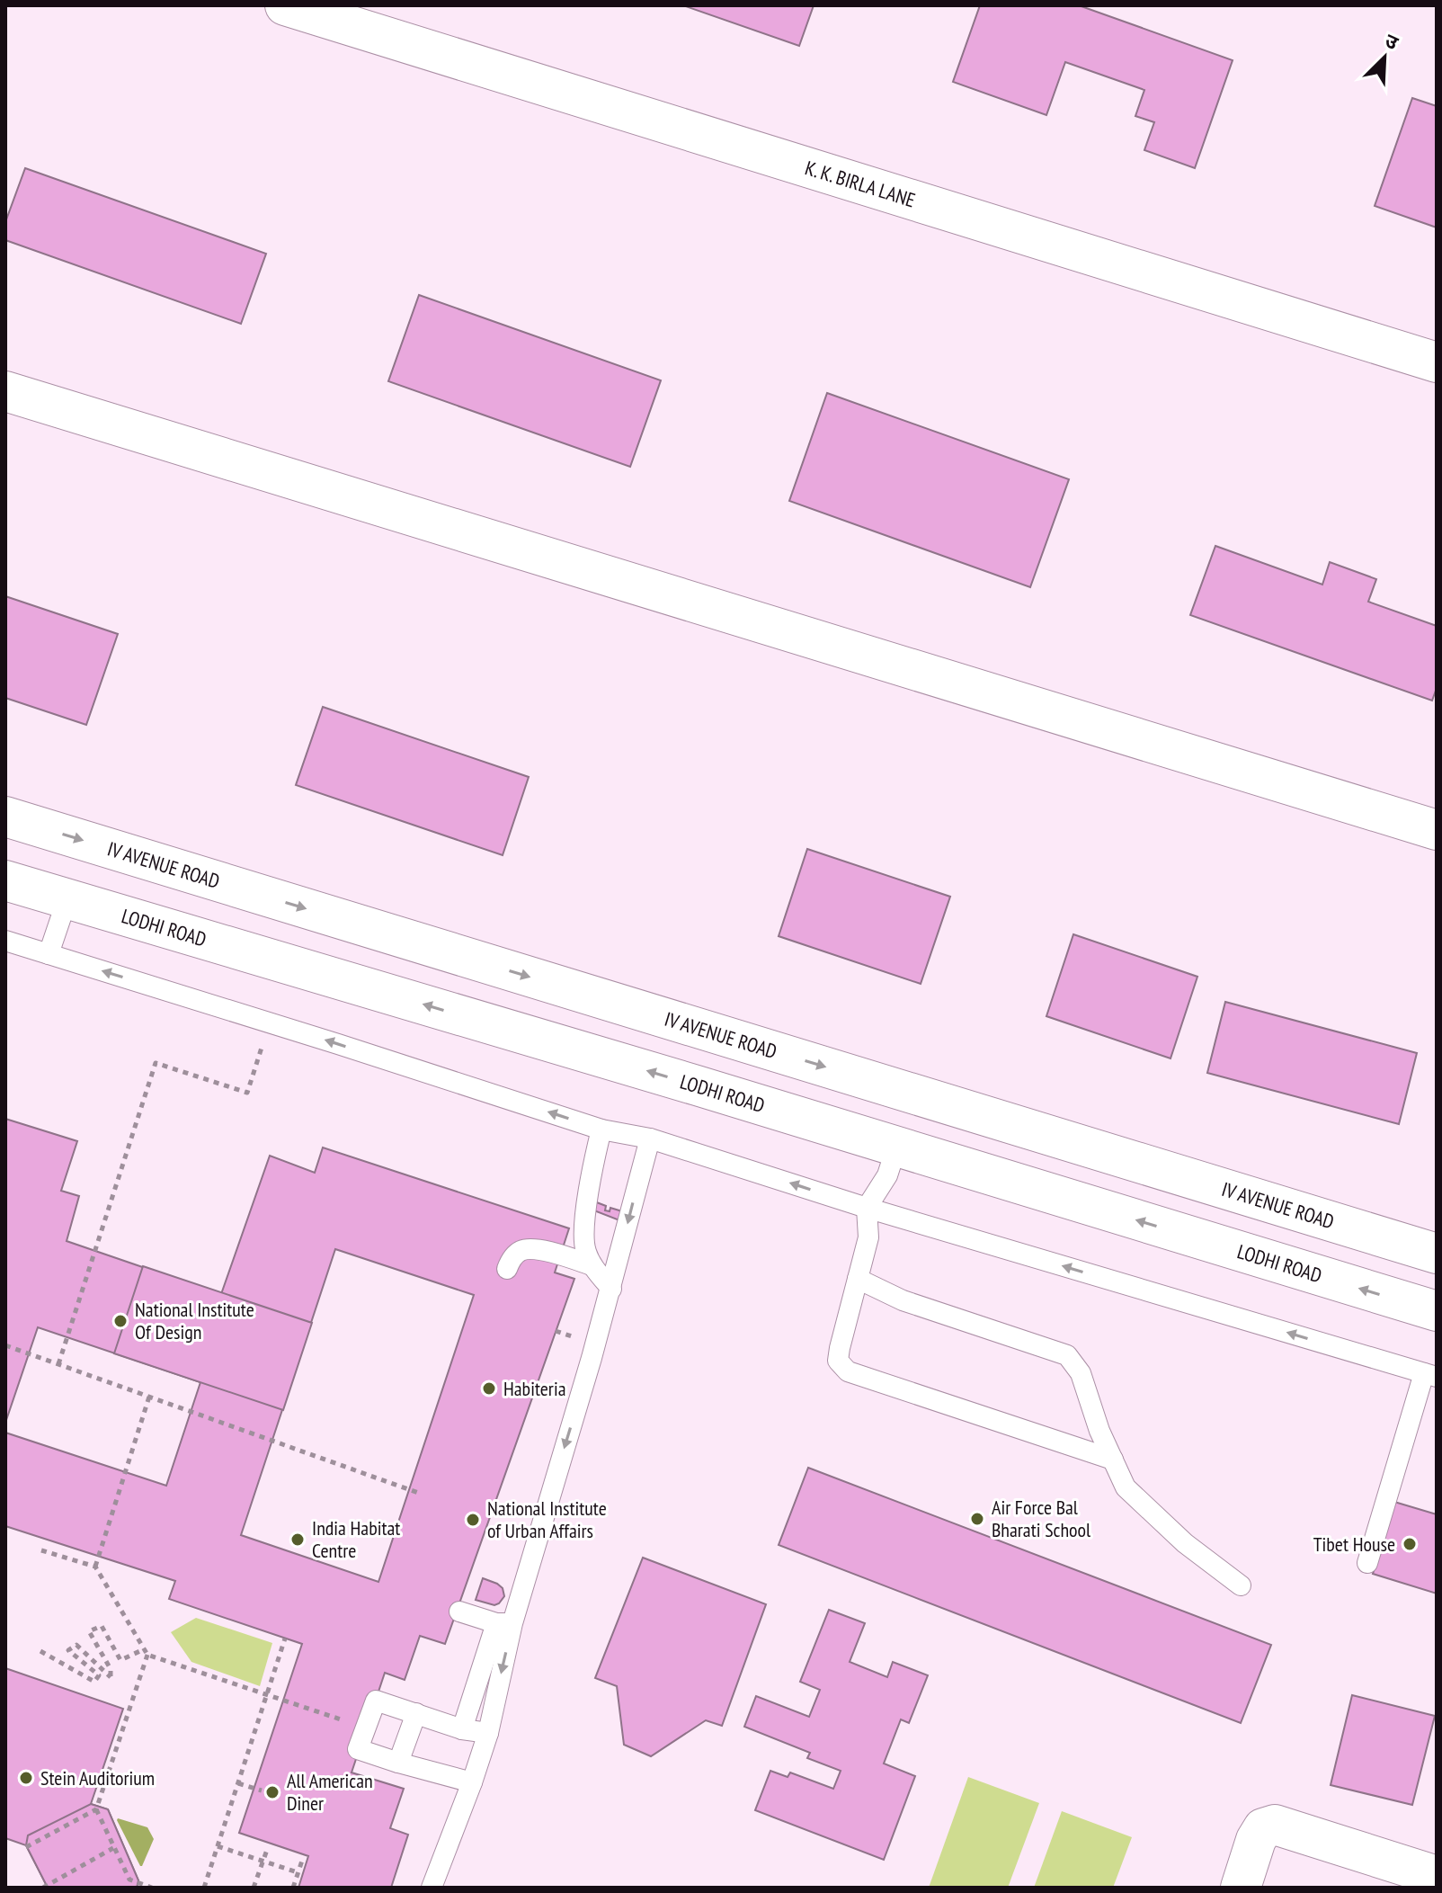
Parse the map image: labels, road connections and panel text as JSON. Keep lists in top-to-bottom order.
{
  "streets": {
    "main road": ["K. K. BIRLA LANE", "IV AVENUE ROAD", "LODHI ROAD"]
  },
  "one_way": ["IV AVENUE ROAD", "LODHI ROAD"],
  "places": [
    "National Institute Of Design",
    "Habiteria",
    "Air Force Bal Bharati School",
    "National Institute of Urban Affairs",
    "India Habitat Centre",
    "Tibet House",
    "Stein Auditorium",
    "All American Diner"
  ],
  "north": "top right"
}
